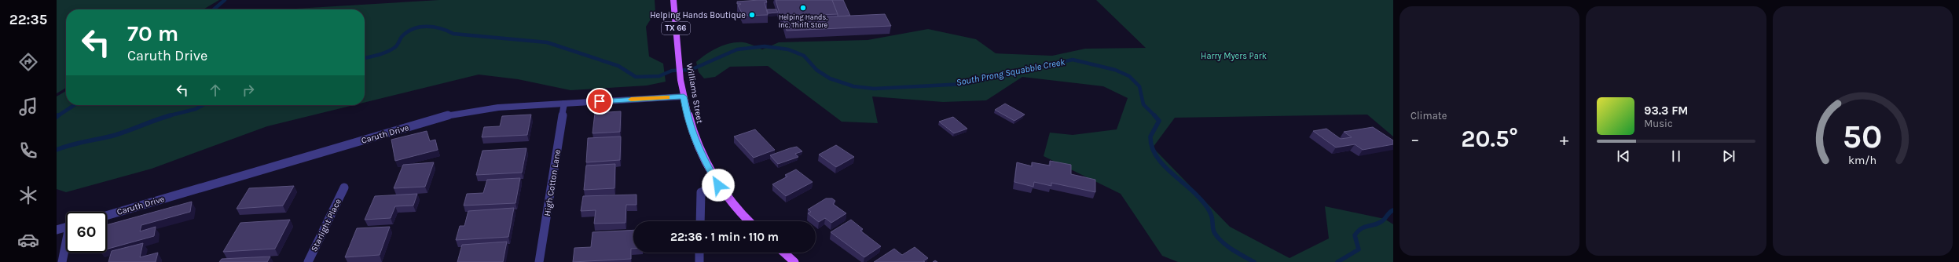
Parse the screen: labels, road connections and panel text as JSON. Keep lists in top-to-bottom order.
{
  "streets": {
    "main road": ["TX 66", "Williams Street"],
    "street": ["Caruth Drive", "High Cotton Lane", "Starlight Place"]
  },
  "crossings": [
    ["Williams Street", "Caruth Drive"],
    ["Caruth Drive", "High Cotton Lane"]
  ],
  "water": ["South Prong Squabble Creek"],
  "parks": ["Harry Myers Park"],
  "places": ["Helping Hands, Inc. Thrift Store", "Helping Hands Boutique"],
  "page": {
    "tabs": "22:35",
    "tile": "Climate",
    "turn": ["70 m", "Caruth Drive"],
    "song": ["93.3 FM", "Music"],
    "heat": ["−", "20.5°", "+"],
    "limit": "60",
    "trip": "22:36 · 1 min · 110 m",
    "gauge": ["50", "km/h"]
  }
}
